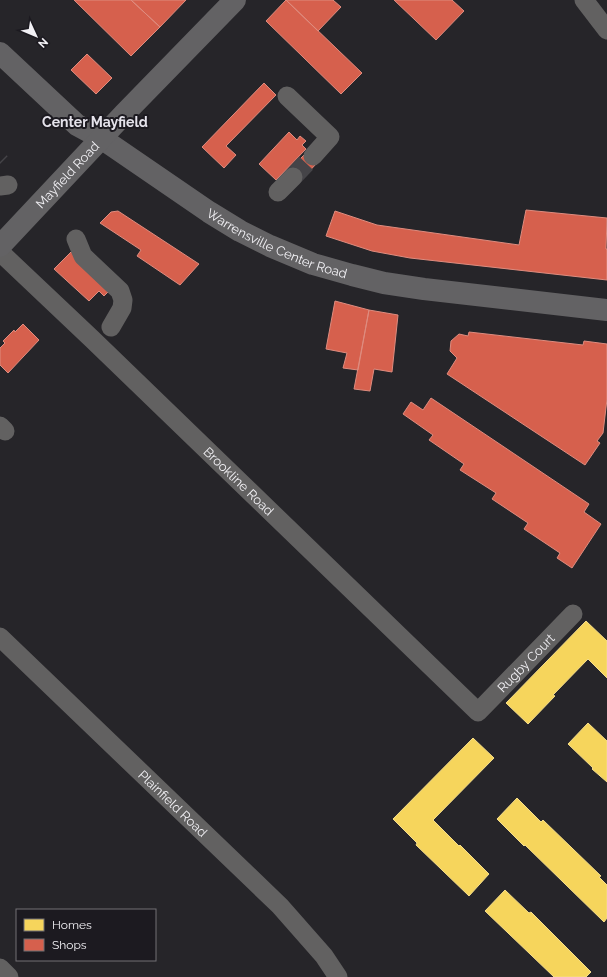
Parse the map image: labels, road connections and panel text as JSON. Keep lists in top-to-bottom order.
{
  "streets": {
    "main road": ["Mayfield Road", "Warrensville Center Road"],
    "street": ["Brookline Road", "Rugby Court", "Plainfield Road"]
  },
  "crossings": [
    ["Mayfield Road", "Warrensville Center Road"],
    ["Brookline Road", "Rugby Court"]
  ],
  "districts": ["Center Mayfield"],
  "legend": ["Homes", "Shops"],
  "north": "bottom right"
}
